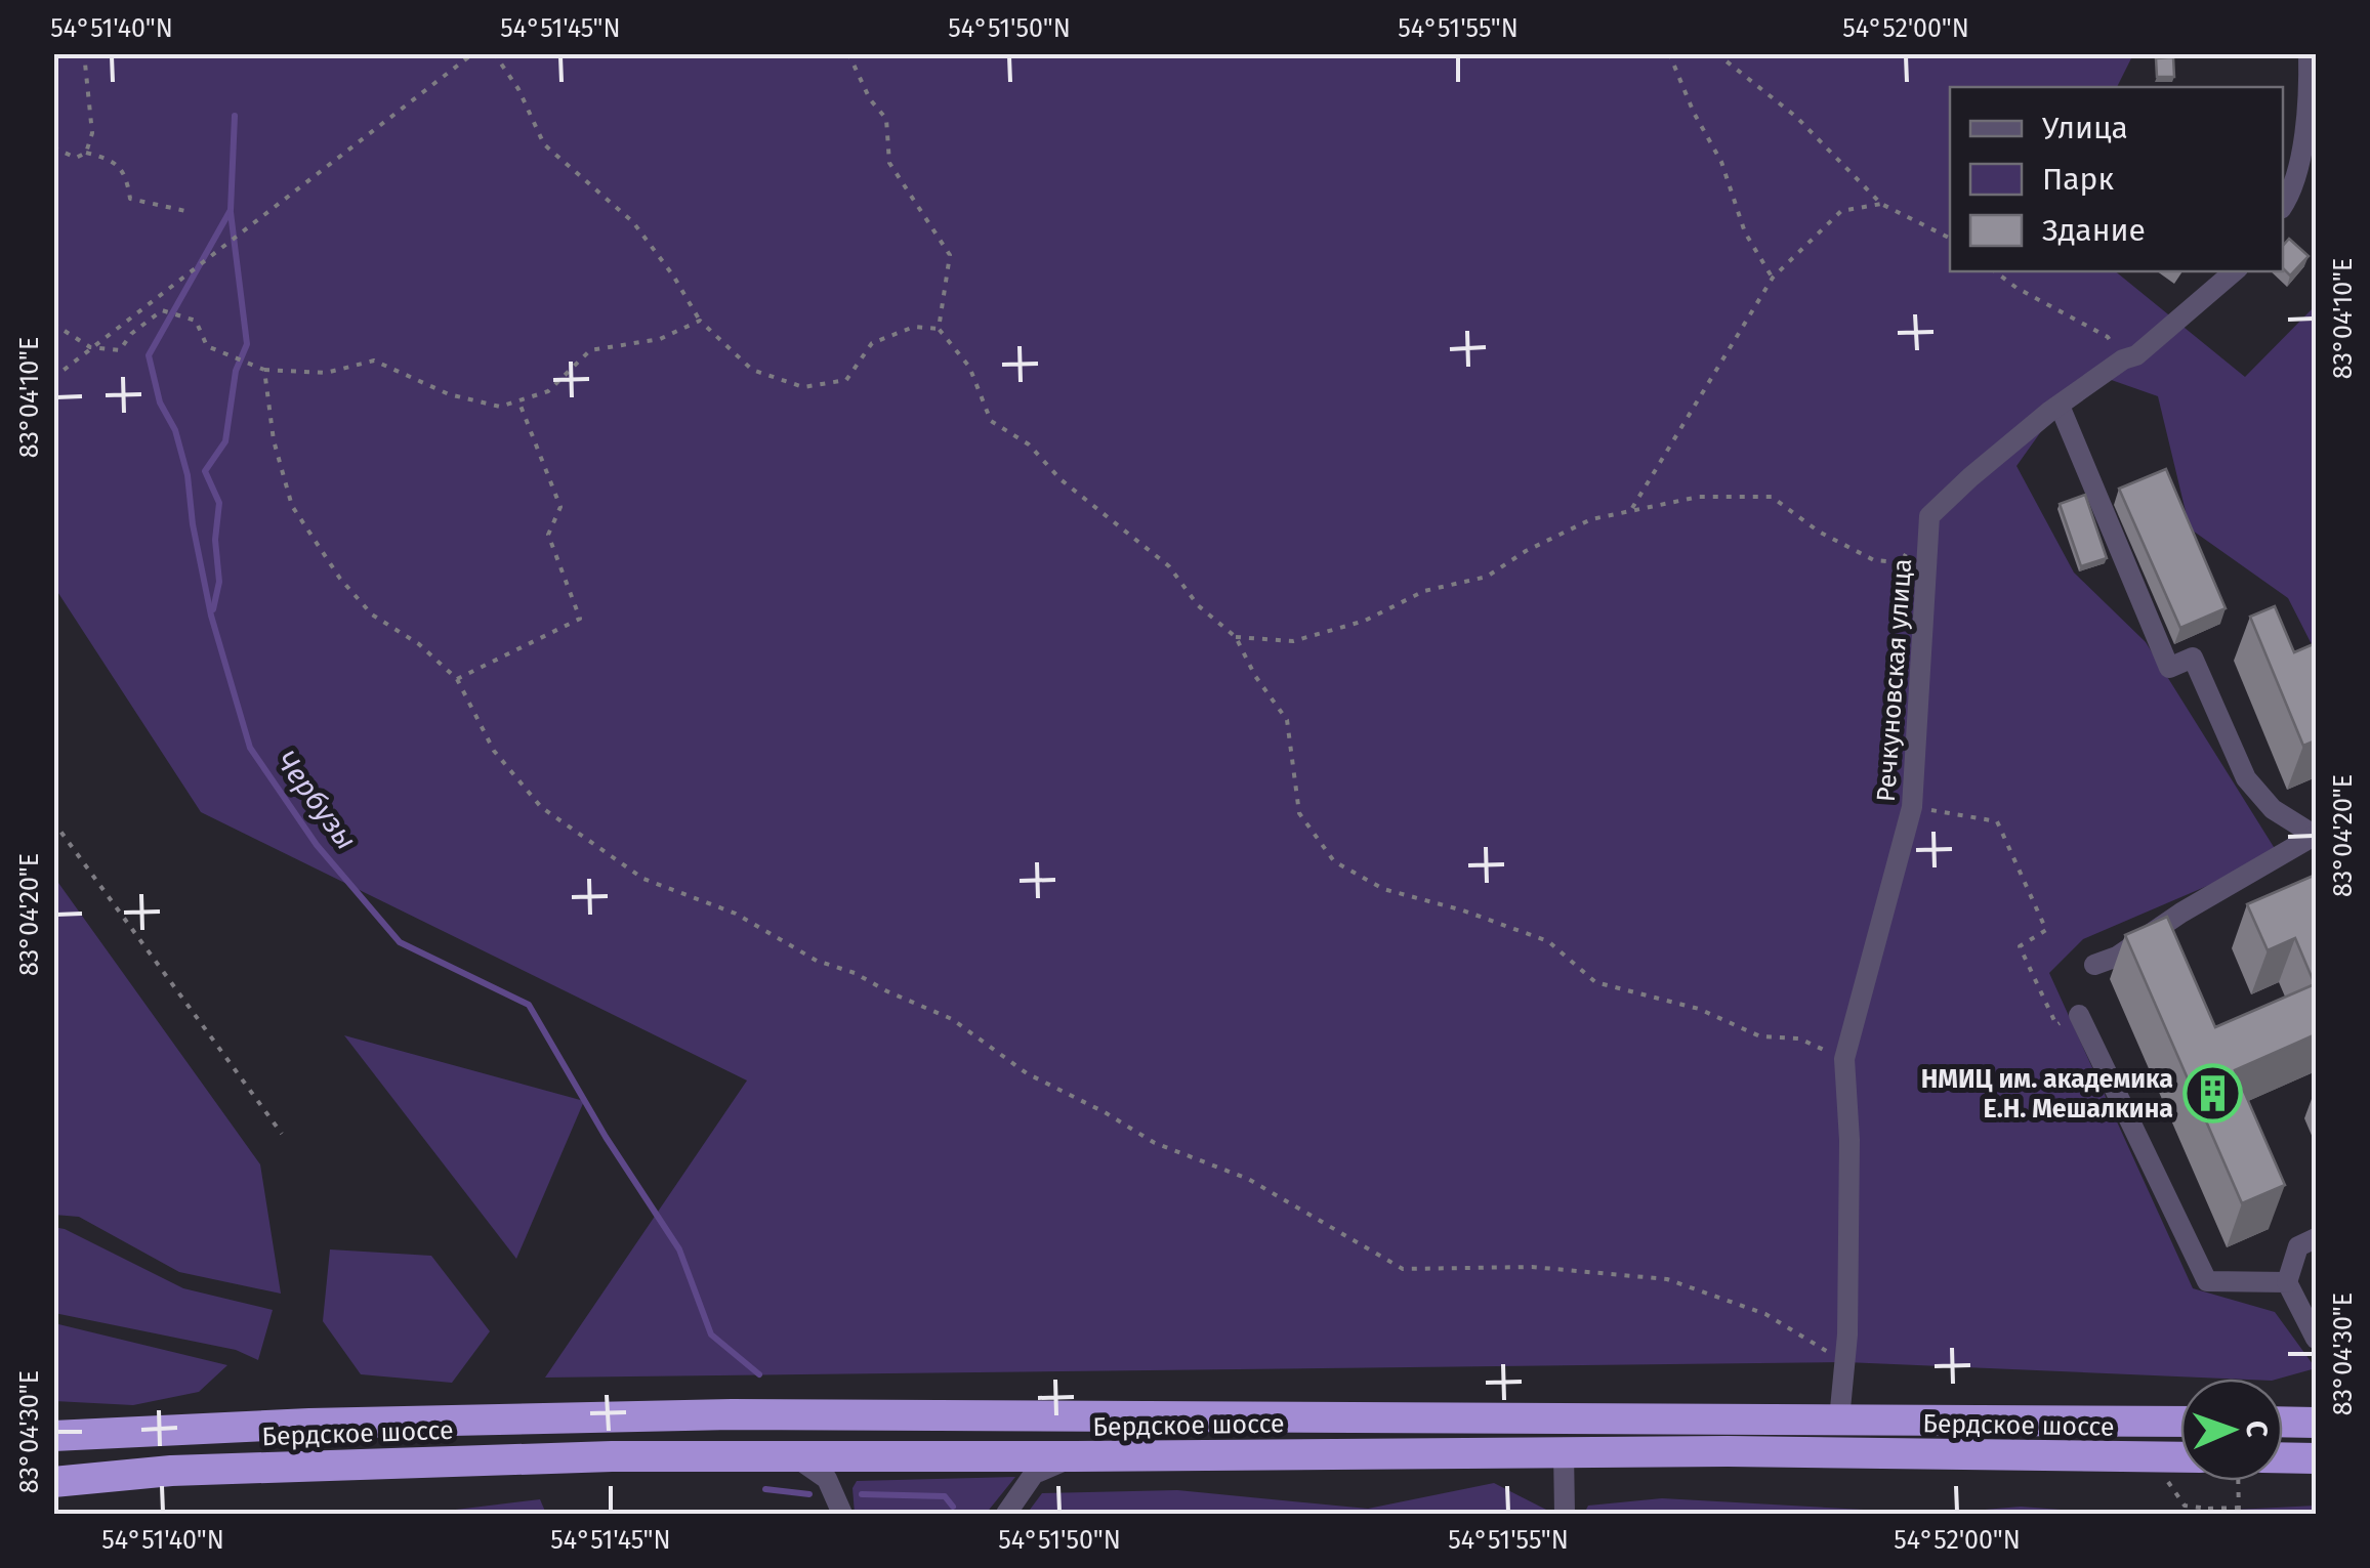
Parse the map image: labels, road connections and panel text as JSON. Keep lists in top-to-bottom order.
{
  "streets": {
    "highway": ["Бердское шоссе"],
    "street": ["Речкуновская улица"]
  },
  "crossings": [
    ["Речкуновская улица", "Бердское шоссе"]
  ],
  "water": ["Чербузы"],
  "places": {
    "building": ["НМИЦ им. академика Е.Н. Мешалкина"]
  },
  "legend": ["Улица", "Парк", "Здание"],
  "north": "right",
  "coordinates": [
    "54°51'40\"N",
    "54°51'45\"N",
    "54°51'50\"N",
    "54°51'55\"N",
    "54°52'00\"N",
    "83°04'10\"E",
    "83°04'20\"E",
    "83°04'30\"E"
  ]
}
